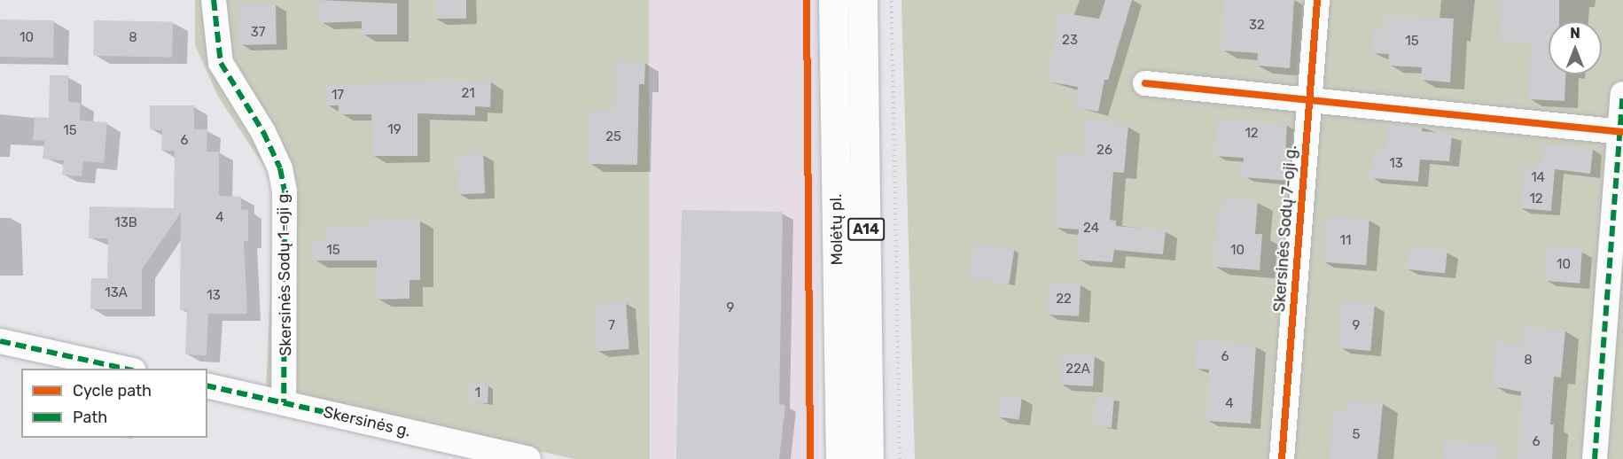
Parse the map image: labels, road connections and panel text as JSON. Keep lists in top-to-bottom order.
{
  "streets": {
    "highway": ["Molėtų pl.", "A14"],
    "street": ["Skersinės Sodų 7-oji g.", "Skersinės Sodų 1-oji g.", "Skersinės g."]
  },
  "crossings": [
    ["Skersinės Sodų 1-oji g.", "Skersinės g."]
  ],
  "house_numbers": [
    "32",
    "37",
    "10",
    "8",
    "23",
    "15",
    "21",
    "17",
    "19",
    "15",
    "12",
    "25",
    "6",
    "26",
    "13",
    "14",
    "12",
    "4",
    "13B",
    "24",
    "11",
    "15",
    "10",
    "10",
    "13A",
    "13",
    "22",
    "9",
    "7",
    "9",
    "6",
    "8",
    "22A",
    "1",
    "4",
    "5",
    "6"
  ],
  "legend": ["Cycle path", "Path"],
  "north": "top"
}
